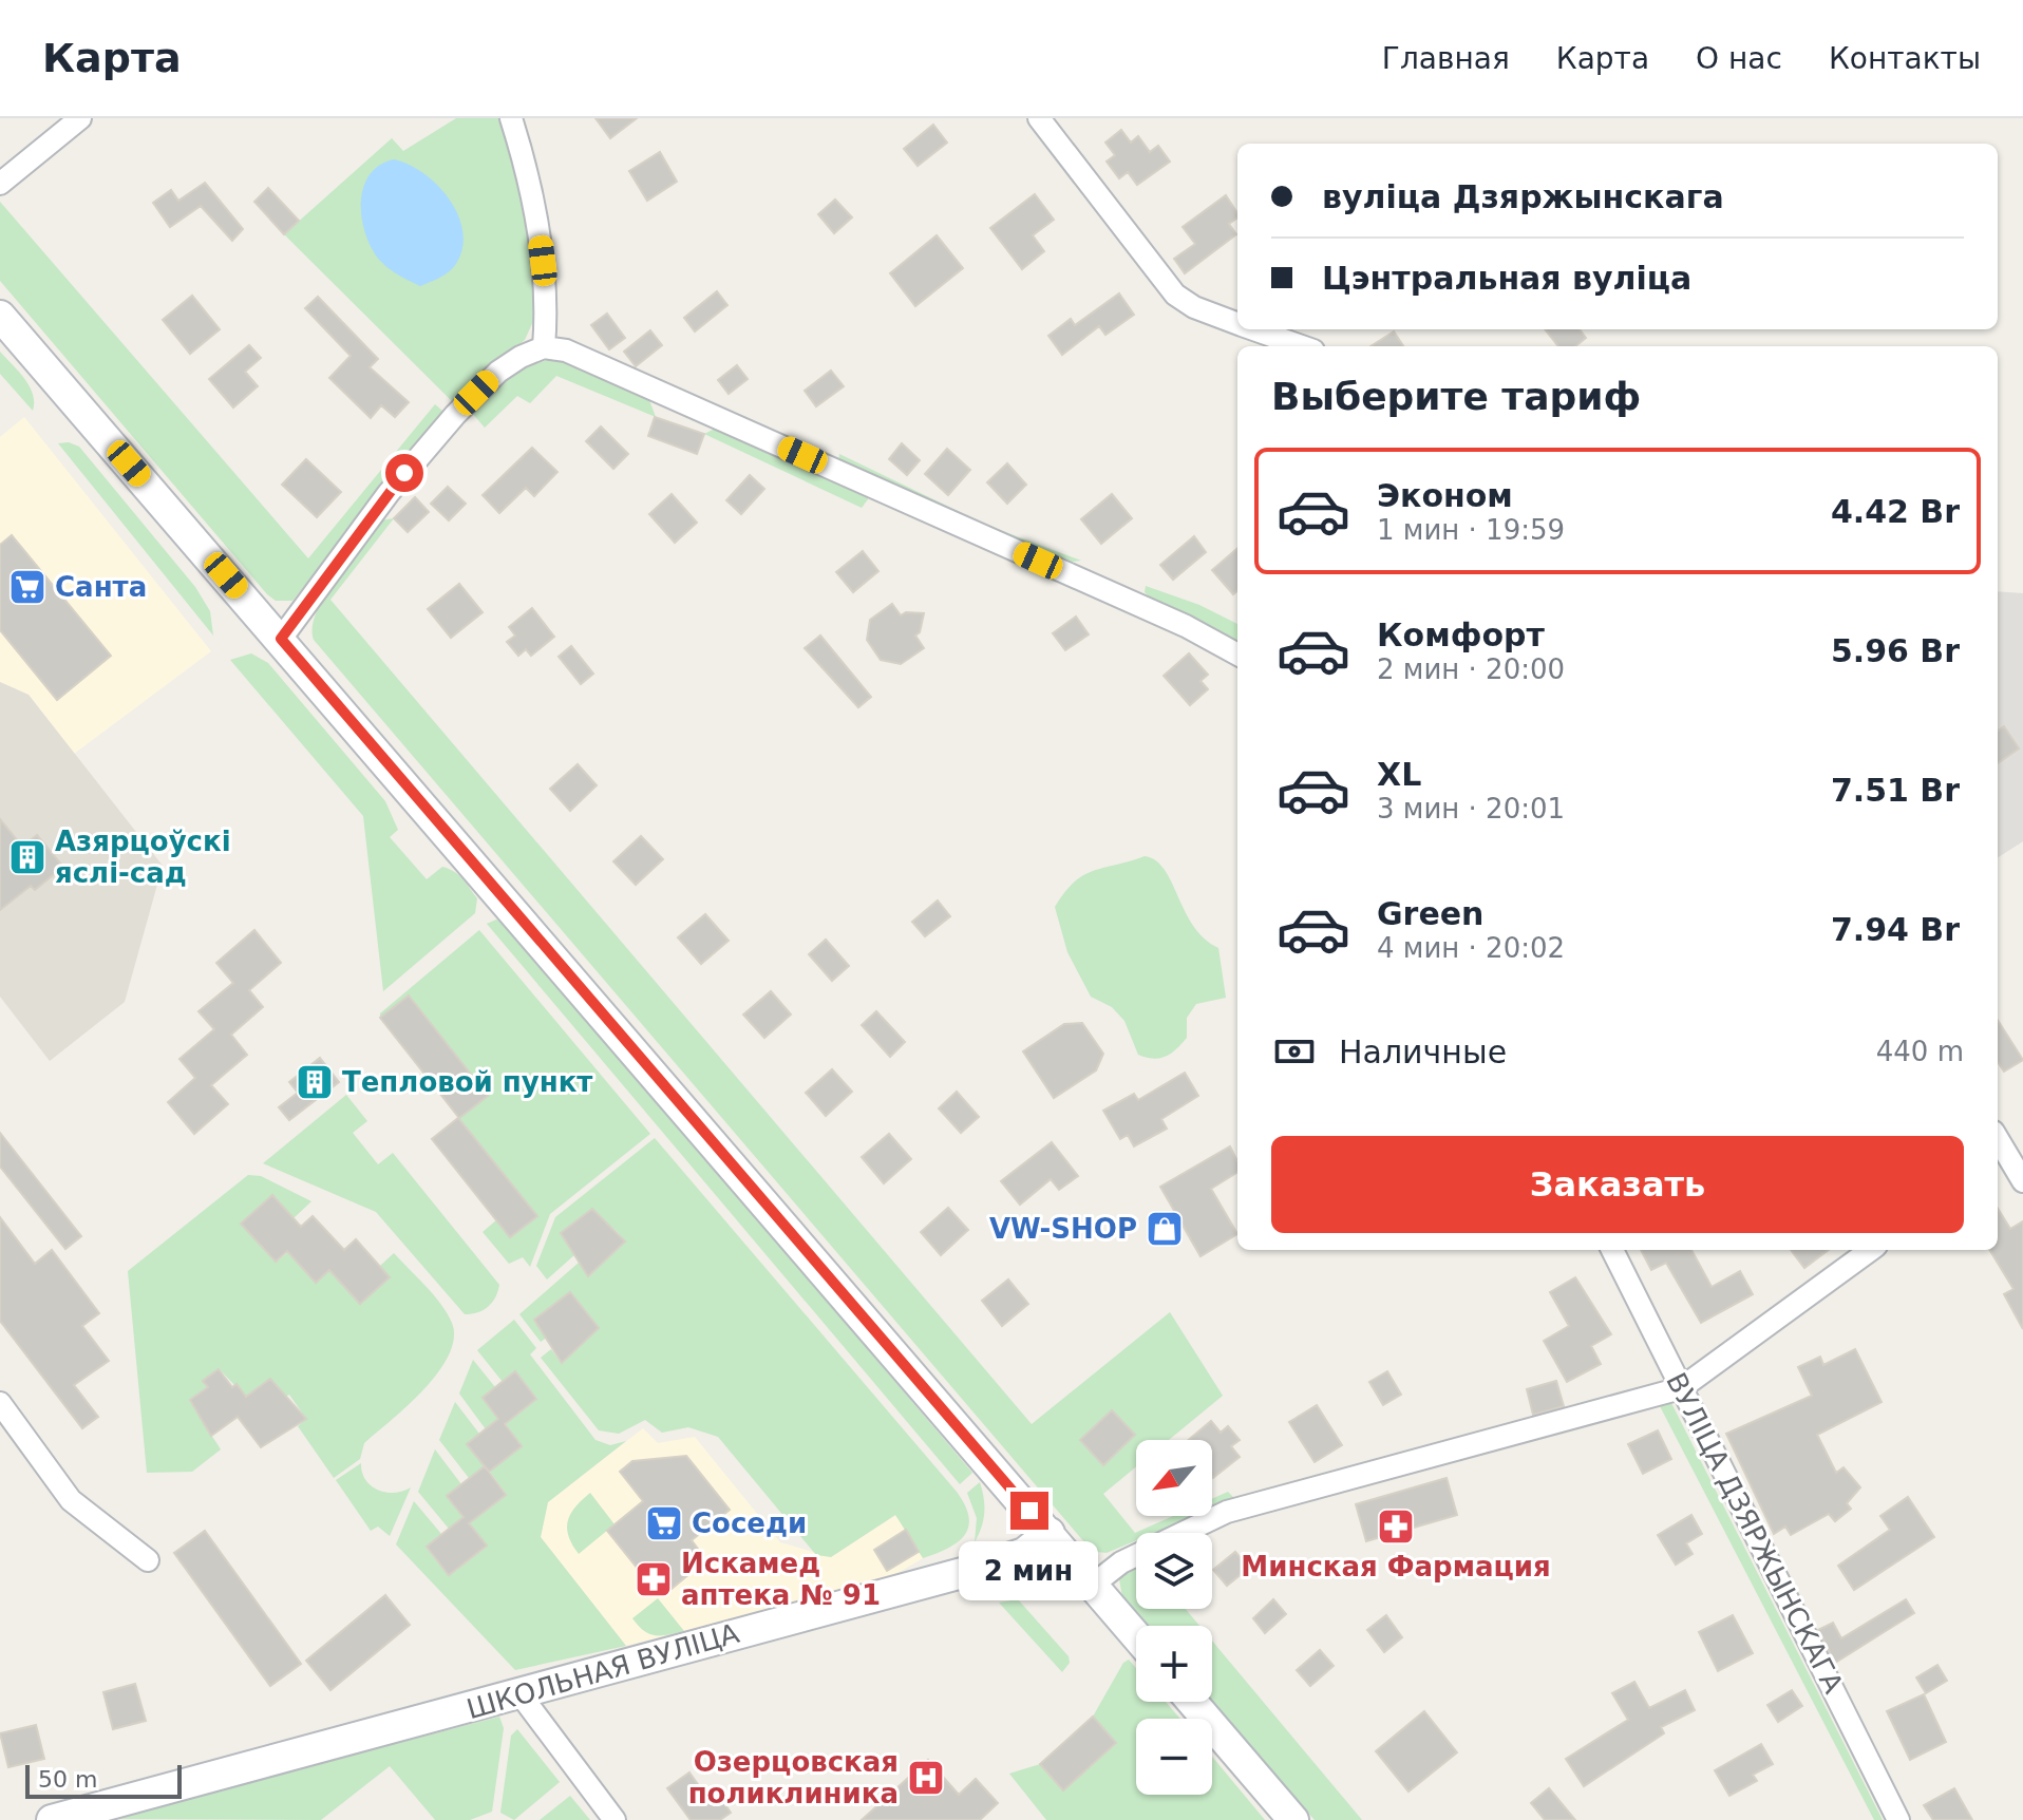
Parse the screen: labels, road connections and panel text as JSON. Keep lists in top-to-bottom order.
{
  "streets": {
    "main road": ["ШКОЛЬНАЯ ВУЛІЦА"],
    "street": ["ВУЛІЦА ДЗЯРЖЫНСКАГА"]
  },
  "places": {
    "supermarket": ["Санта", "Соседи"],
    "building": ["Азярцоўскі яслі-сад", "Тепловой пункт"],
    "shop": ["VW-SHOP"],
    "pharmacy": ["Минская Фармация", "Искамед аптека № 91"],
    "hospital": ["Озерцовская поликлиника"]
  },
  "scale_bar": "50 m",
  "north": "bottom left",
  "page": {
    "header": "Карта",
    "nav": [
      "Главная",
      "Карта",
      "О нас",
      "Контакты"
    ],
    "banner": ["вуліца Дзяржынскага", "Цэнтральная вуліца"],
    "heading": "Выберите тариф",
    "list": [
      {
        "name": "Эконом",
        "note": "1 мин · 19:59",
        "value": "4.42 Br"
      },
      {
        "name": "Комфорт",
        "note": "2 мин · 20:00",
        "value": "5.96 Br"
      },
      {
        "name": "XL",
        "note": "3 мин · 20:01",
        "value": "7.51 Br"
      },
      {
        "name": "Green",
        "note": "4 мин · 20:02",
        "value": "7.94 Br"
      }
    ],
    "pay": ["Наличные", "440 m"],
    "buttons": "Заказать",
    "map_buttons": ["+", "−"],
    "bubble": "2 мин",
    "scale": "50 m"
  }
}
